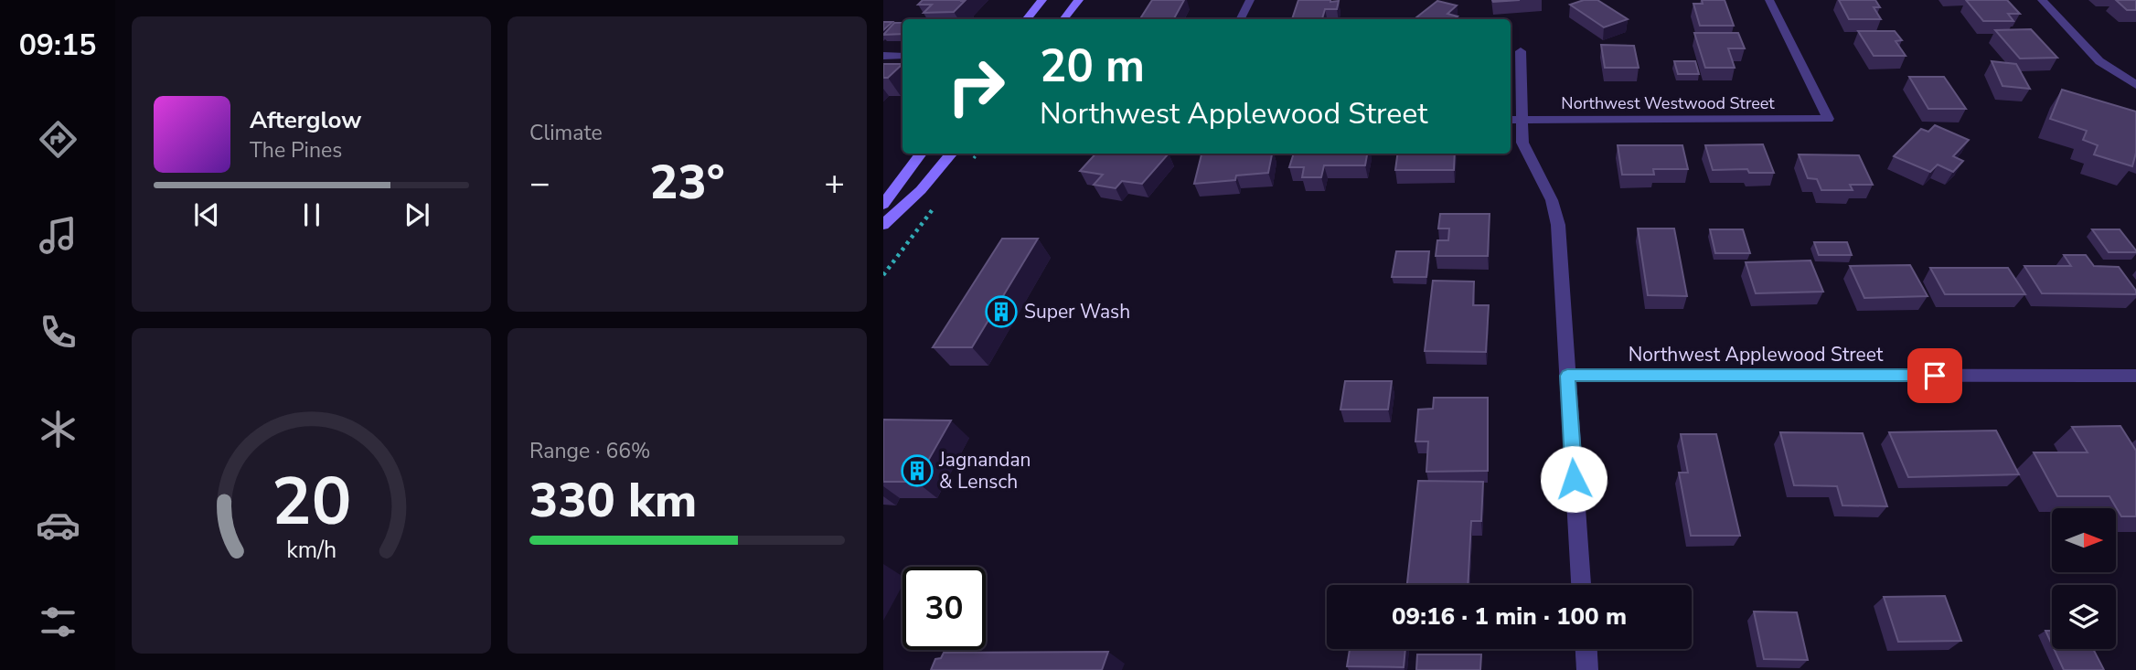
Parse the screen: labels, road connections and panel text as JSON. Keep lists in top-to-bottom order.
{
  "streets": {
    "street": ["Northwest Westwood Street", "Northwest Applewood Street"]
  },
  "places": {
    "building": ["Super Wash", "Jagnandan & Lensch"]
  },
  "north": "right",
  "page": {
    "tabs": "09:15",
    "tile": [
      "Climate",
      ["Range · 66%", "330 km"]
    ],
    "turn": ["20 m", "Northwest Applewood Street"],
    "song": ["Afterglow", "The Pines"],
    "heat": ["−", "23°", "+"],
    "limit": "30",
    "trip": "09:16 · 1 min · 100 m",
    "gauge": ["20", "km/h"]
  }
}
